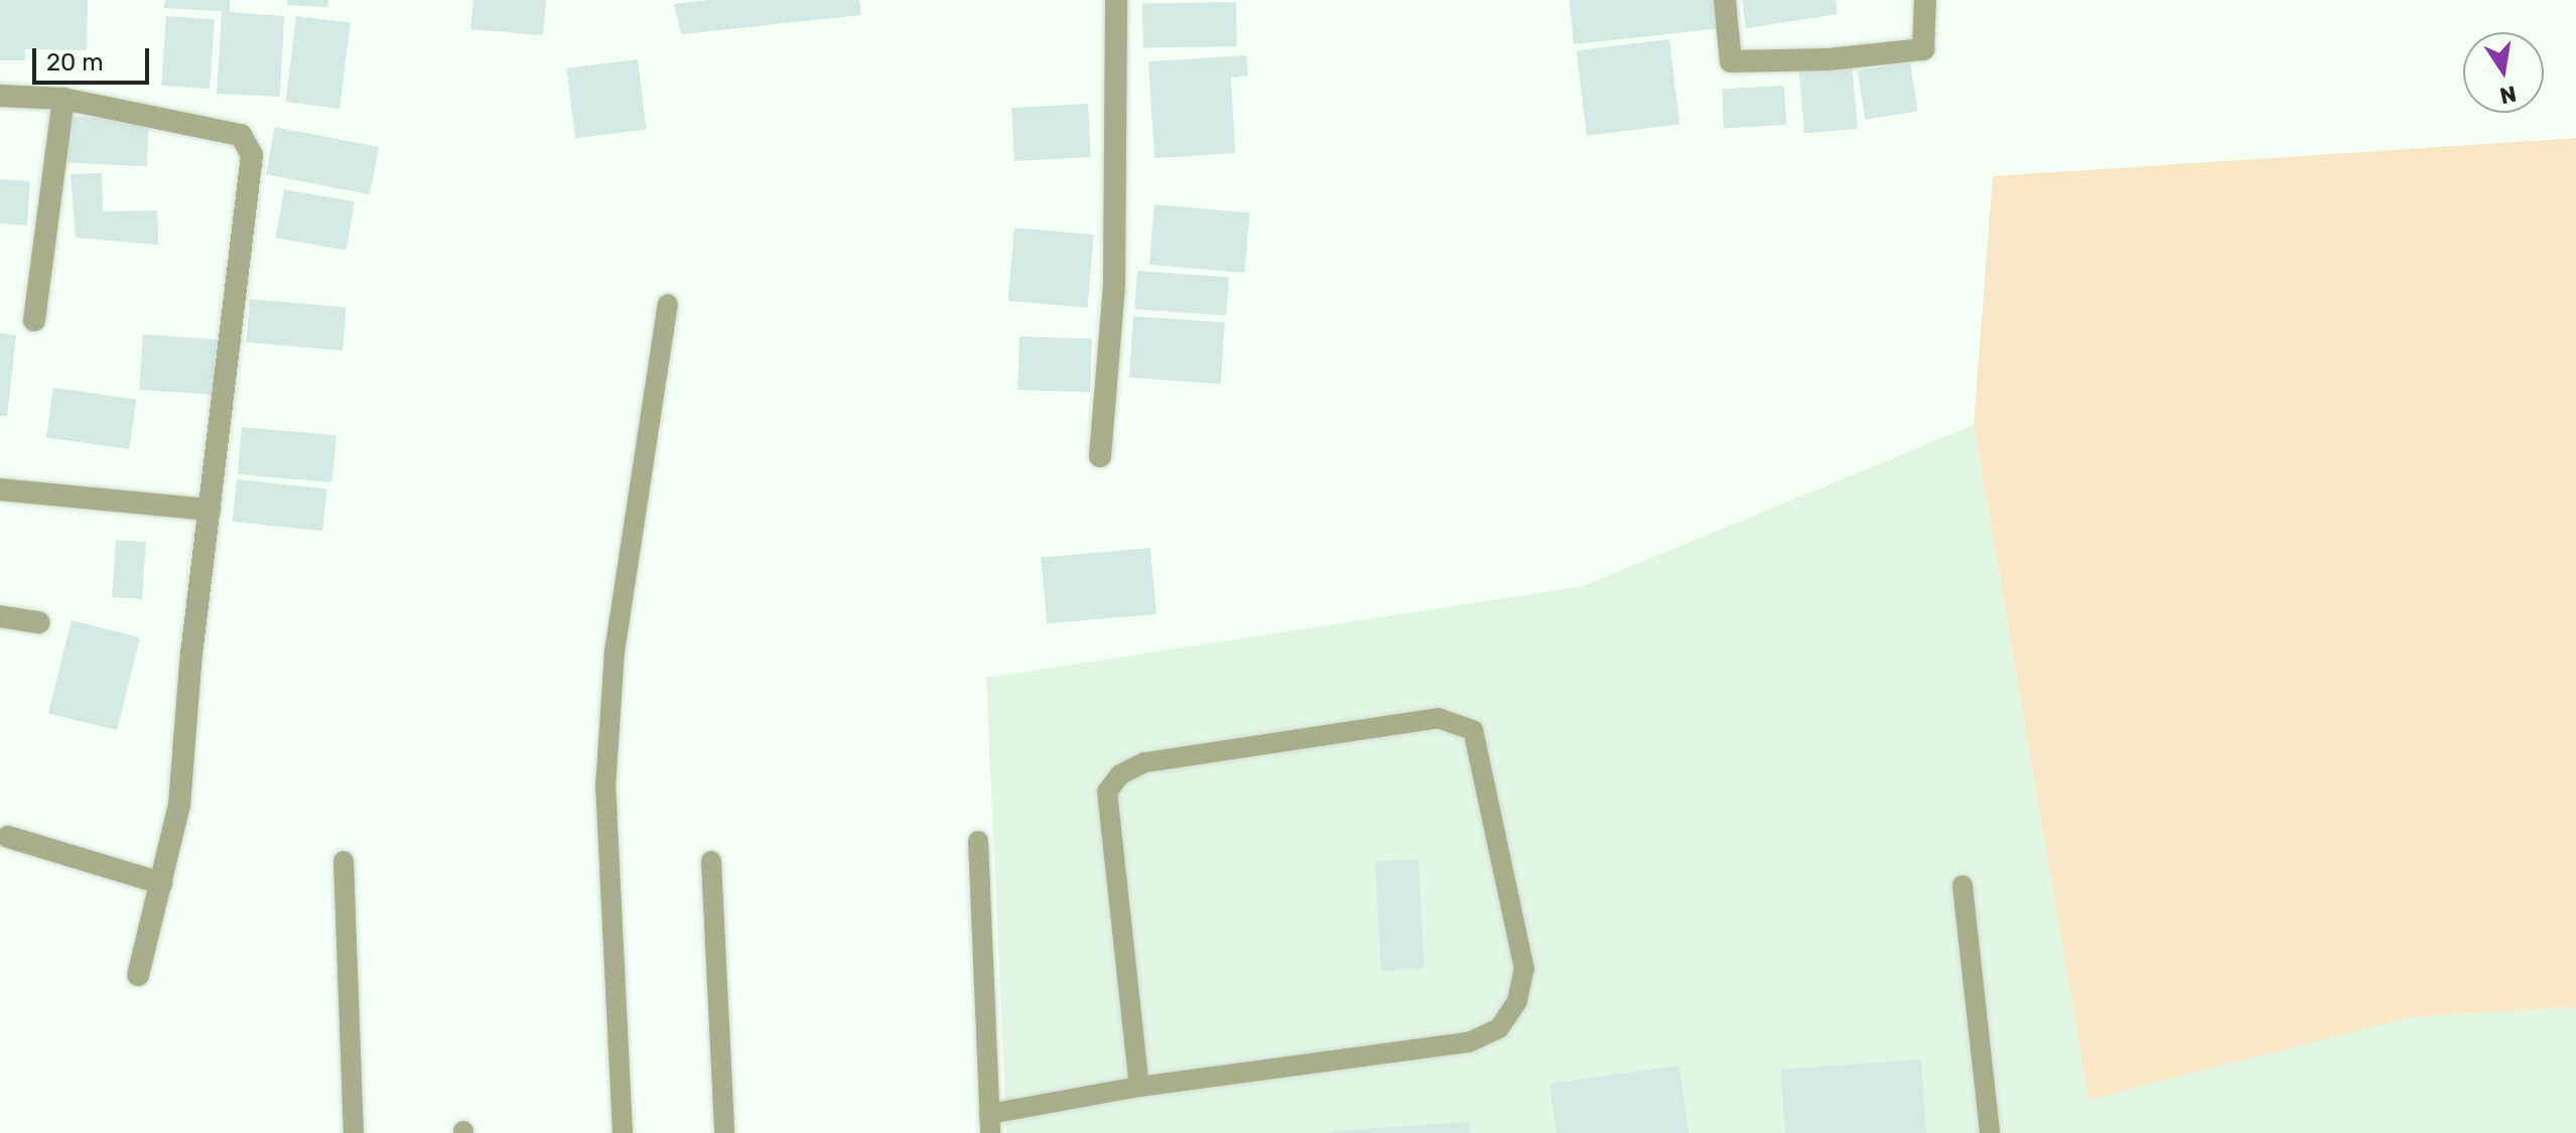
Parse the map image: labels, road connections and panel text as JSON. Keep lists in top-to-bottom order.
{
  "scale_bar": "20 m",
  "north": "bottom"
}
